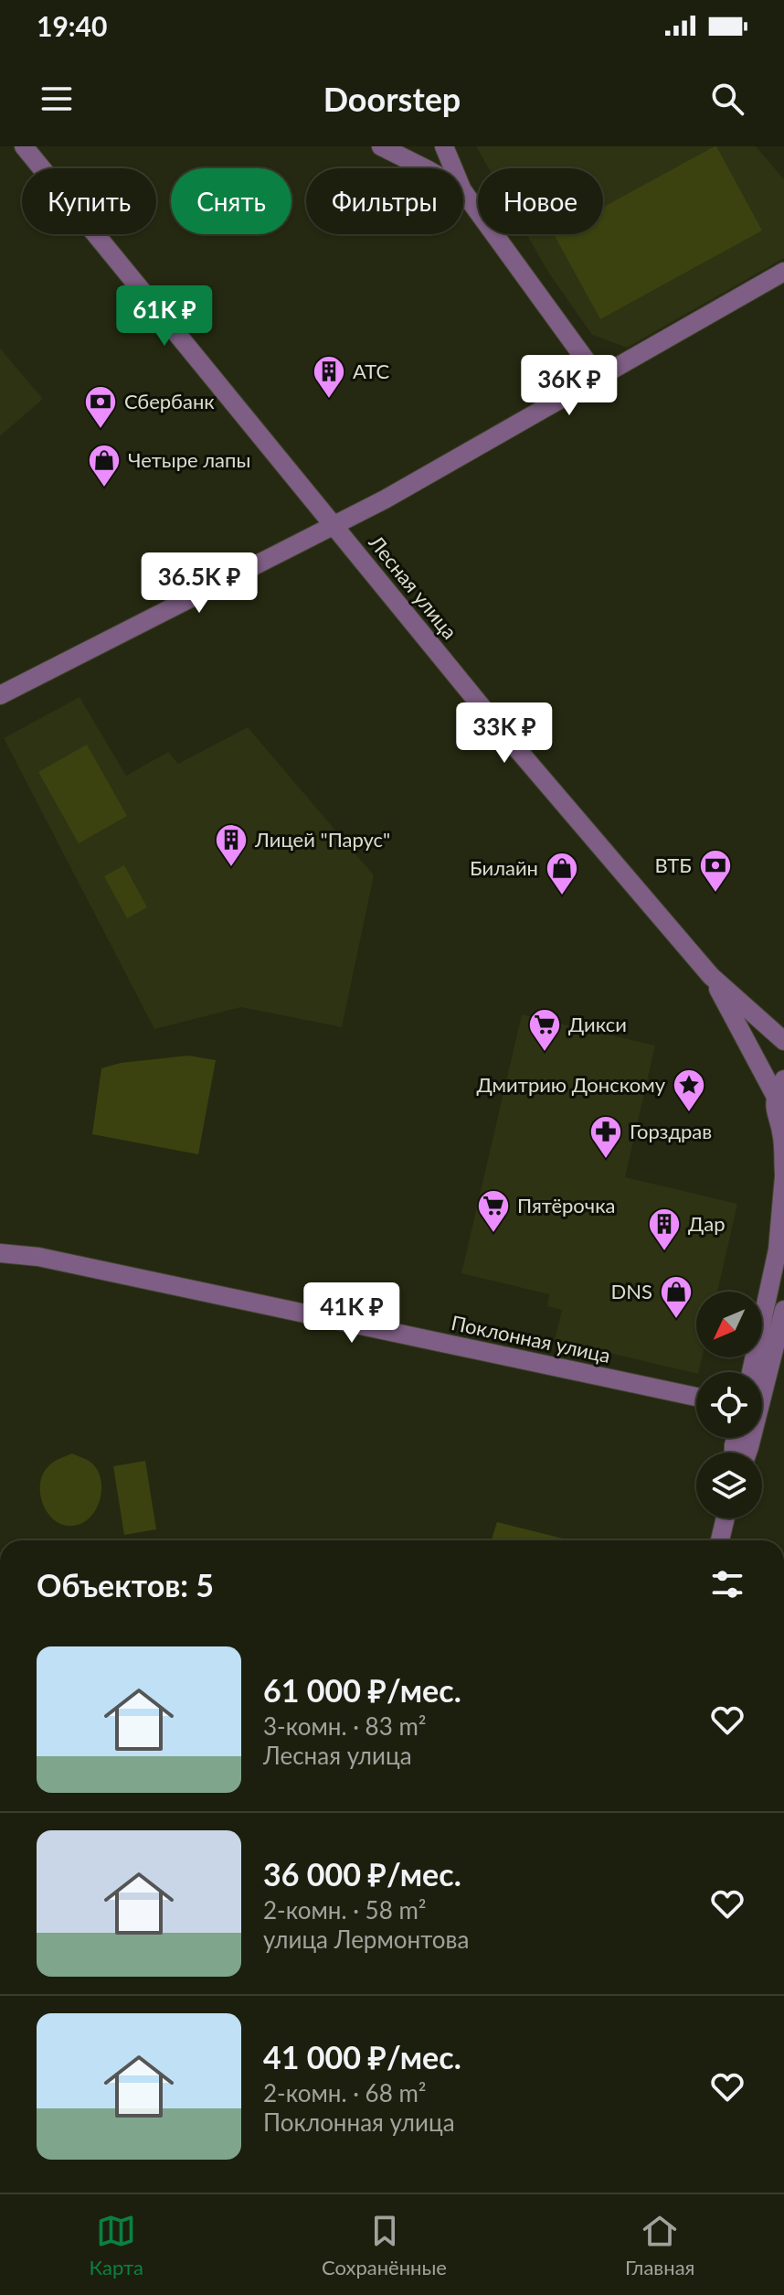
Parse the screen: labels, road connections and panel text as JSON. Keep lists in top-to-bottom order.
{
  "streets": {
    "street": ["Лесная улица", "Поклонная улица"]
  },
  "places": {
    "building": ["АТС", "Лицей \"Парус\"", "Дар"],
    "bank": ["Сбербанк", "ВТБ"],
    "shop": ["Четыре лапы", "Билайн", "DNS"],
    "supermarket": ["Дикси", "Пятёрочка"],
    "place": ["Дмитрию Донскому"],
    "pharmacy": ["Горздрав"]
  },
  "north": "bottom left",
  "page": {
    "status": "19:40",
    "header": "Doorstep",
    "chip": [
      "Купить",
      "Снять",
      "Фильтры",
      "Новое"
    ],
    "price": [
      "61K ₽",
      "36K ₽",
      "36.5K ₽",
      "33K ₽",
      "41K ₽"
    ],
    "heading": "Объектов: 5",
    "list": [
      {
        "name": "61 000 ₽/мес.",
        "note": "3-комн. · 83 m² · Лесная улица"
      },
      {
        "name": "36 000 ₽/мес.",
        "note": "2-комн. · 58 m² · улица Лермонтова"
      },
      {
        "name": "41 000 ₽/мес.",
        "note": "2-комн. · 68 m² · Поклонная улица"
      }
    ],
    "tabs": ["Карта", "Сохранённые", "Главная"]
  }
}
